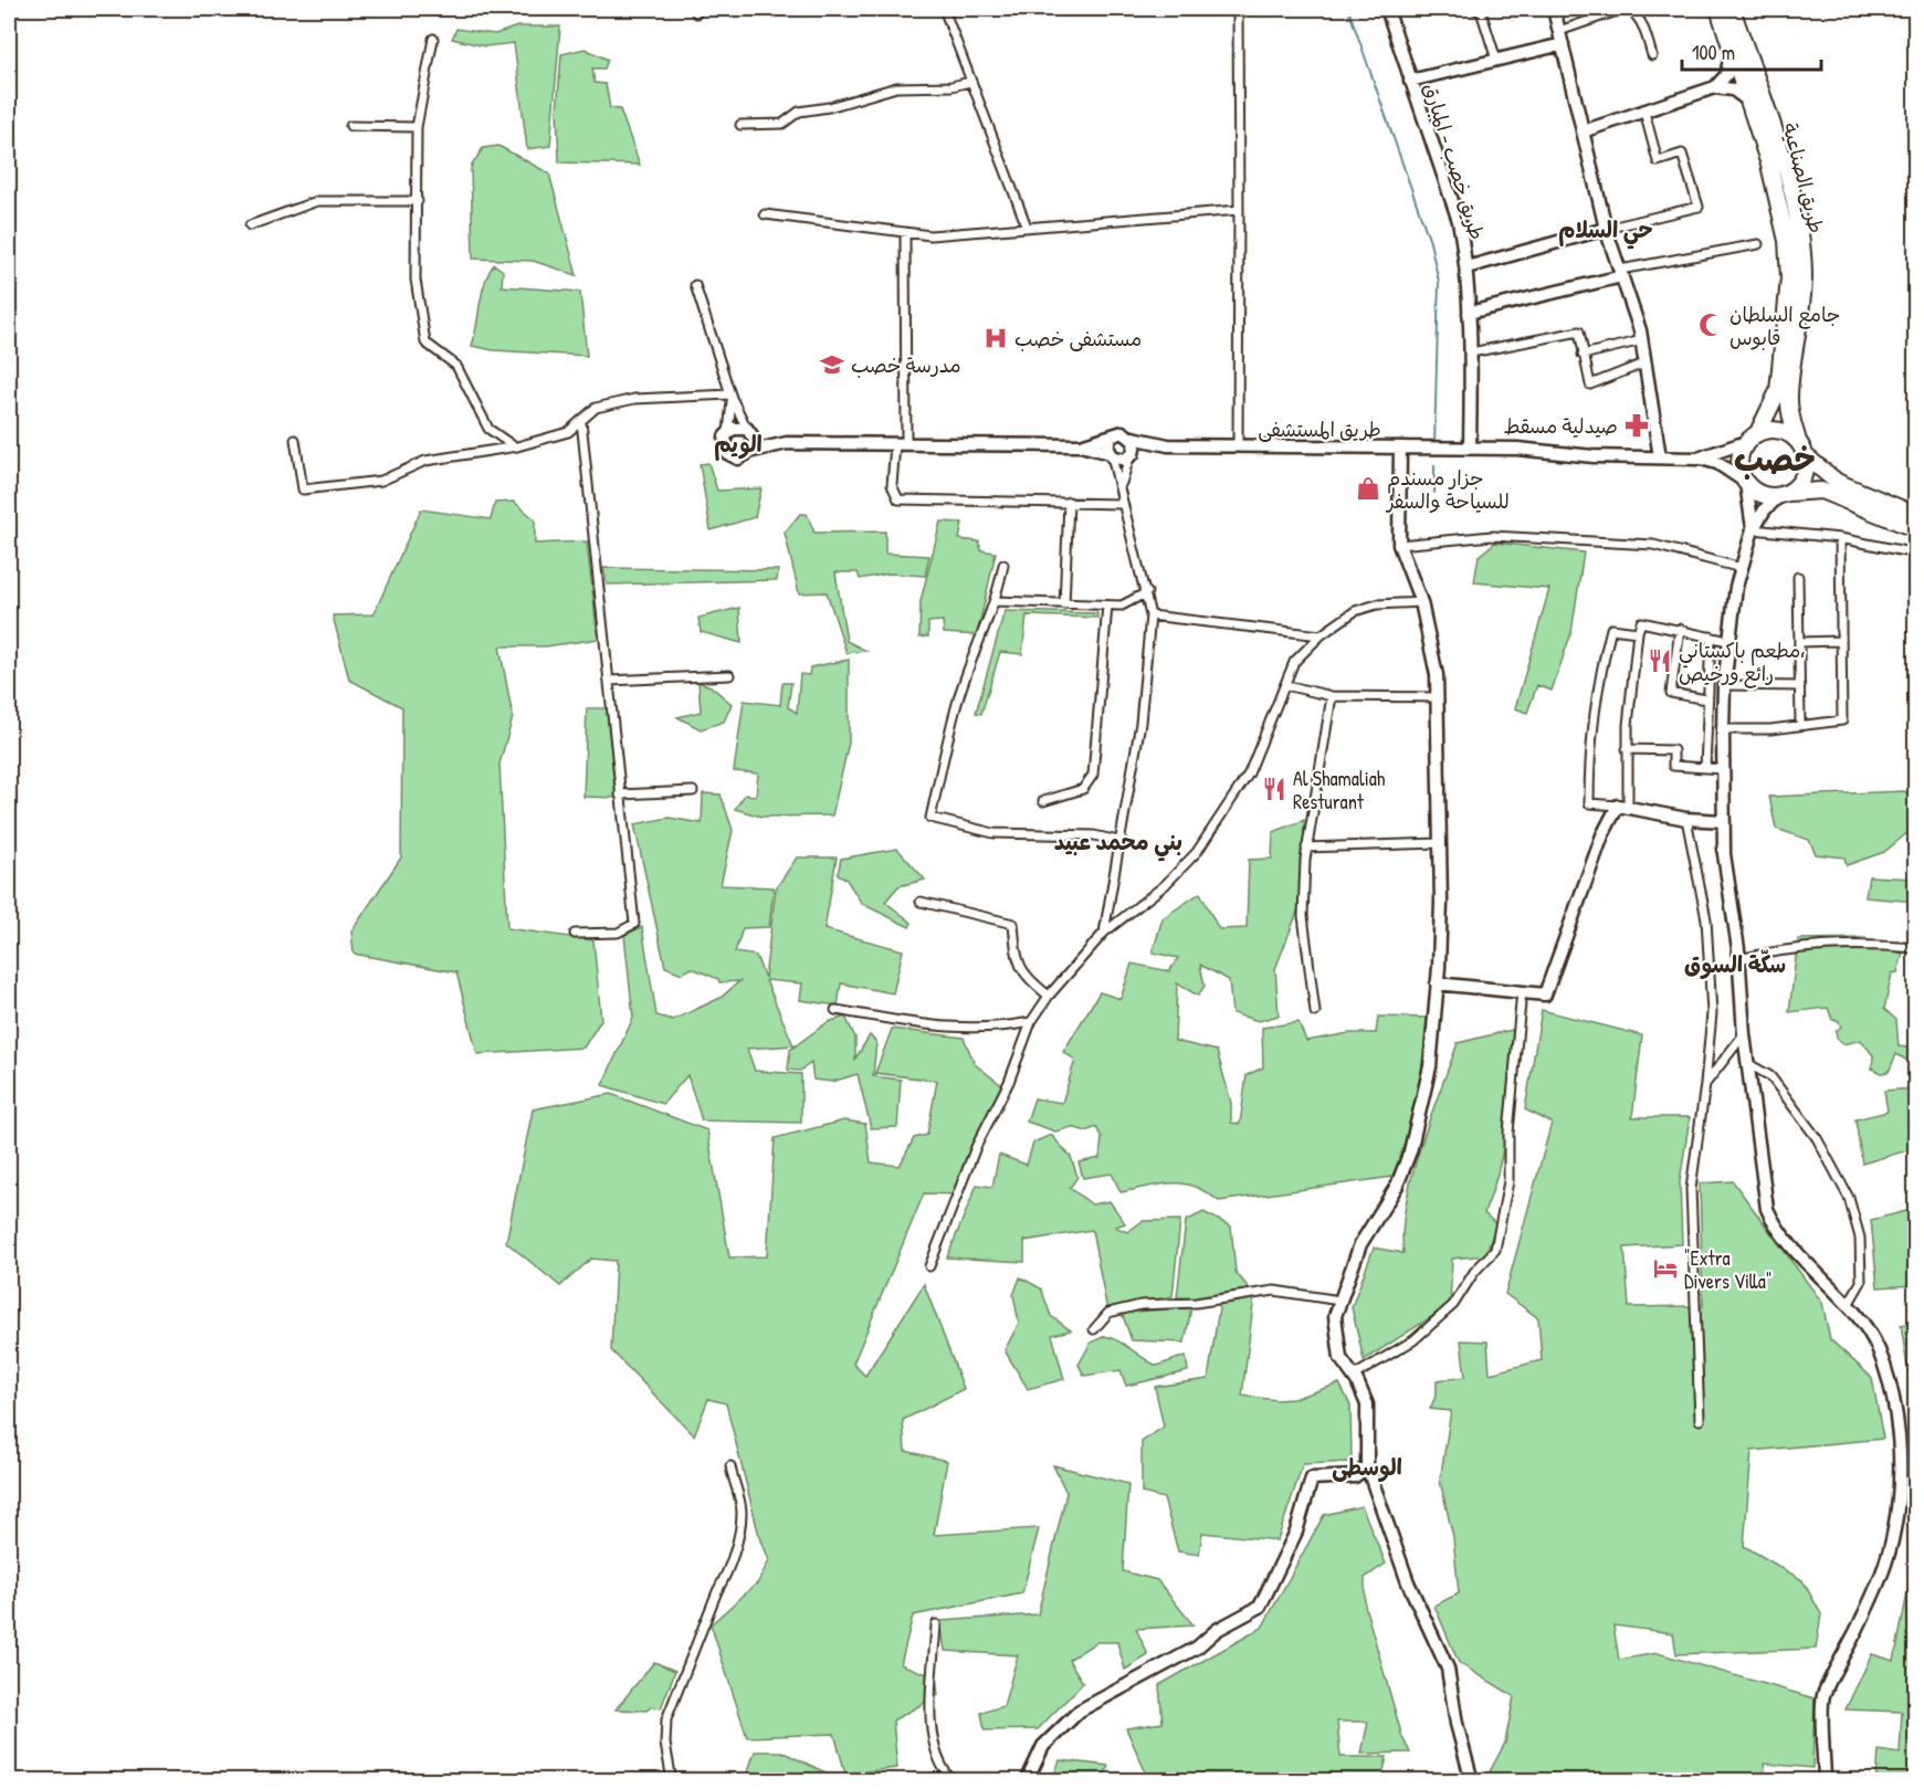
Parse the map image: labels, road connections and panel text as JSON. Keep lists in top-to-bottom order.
{
  "streets": {
    "highway": ["طريق الصناعية"],
    "street": ["طريق خصب - المبارق", "طريق المستشفى"]
  },
  "crossings": [
    ["طريق خصب - المبارق", "طريق المستشفى"]
  ],
  "districts": [
    "حي السلام",
    "الويم",
    "خصب",
    "بني محمد عبيد",
    "سكّة السوق",
    "الوسطى"
  ],
  "places": {
    "mosque": ["جامع السلطان قابوس"],
    "hospital": ["مستشفى خصب"],
    "school or university": ["مدرسة خصب"],
    "pharmacy": ["صيدلية مسقط"],
    "shop": ["جزار مسندم للسياحة والسفر"],
    "restaurant": ["مطعم باكستاني، رائع ورخيص", "Al Shamaliah Resturant"],
    "hotel": ["\"Extra Divers Villa\""]
  },
  "scale_bar": "100 m"
}
